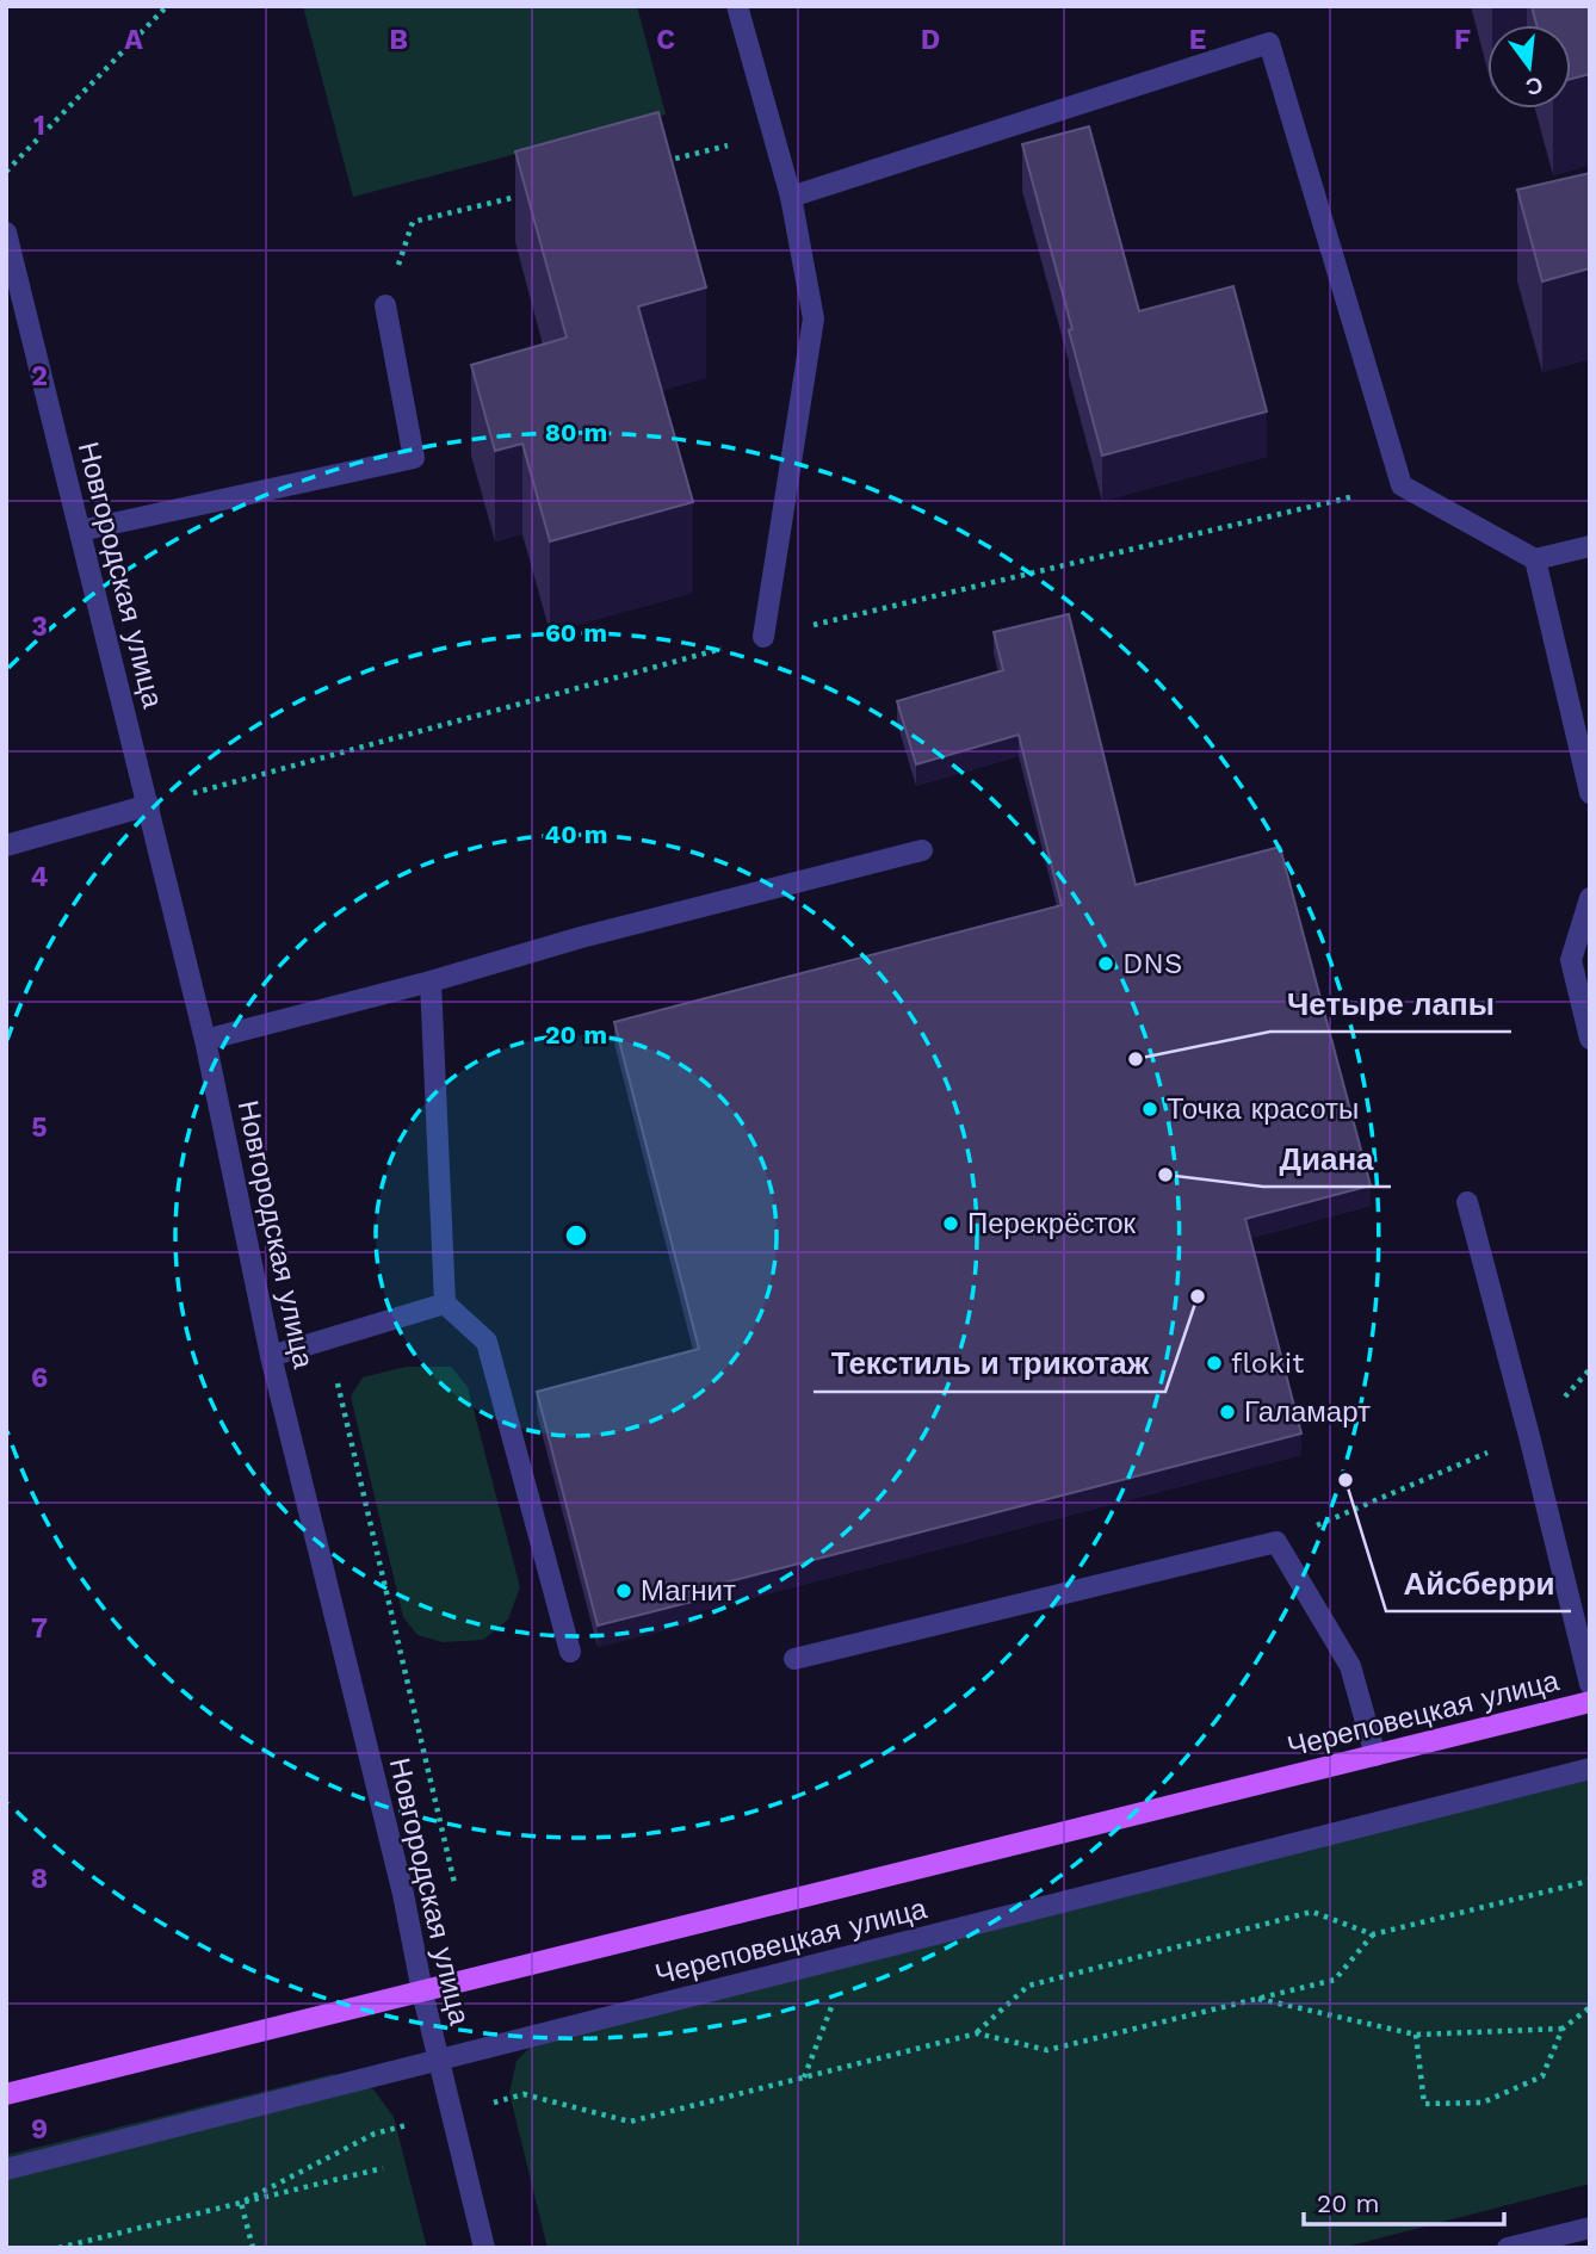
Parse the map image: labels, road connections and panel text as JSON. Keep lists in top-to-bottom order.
{
  "streets": {
    "main road": ["Череповецкая улица"],
    "street": ["Новгородская улица"]
  },
  "crossings": [
    ["Новгородская улица", "Череповецкая улица"]
  ],
  "places": [
    "DNS",
    "Четыре лапы",
    "Точка красоты",
    "Диана",
    "Перекрёсток",
    "Текстиль и трикотаж",
    "flokit",
    "Галамарт",
    "Айсберри",
    "Магнит"
  ],
  "scale_bar": "20 m",
  "north": "bottom",
  "grid": {
    "columns": [
      "A",
      "B",
      "C",
      "D",
      "E",
      "F"
    ],
    "rows": [
      "1",
      "2",
      "3",
      "4",
      "5",
      "6",
      "7",
      "8",
      "9"
    ]
  },
  "rings": [
    "80 m",
    "60 m",
    "40 m",
    "20 m"
  ]
}
